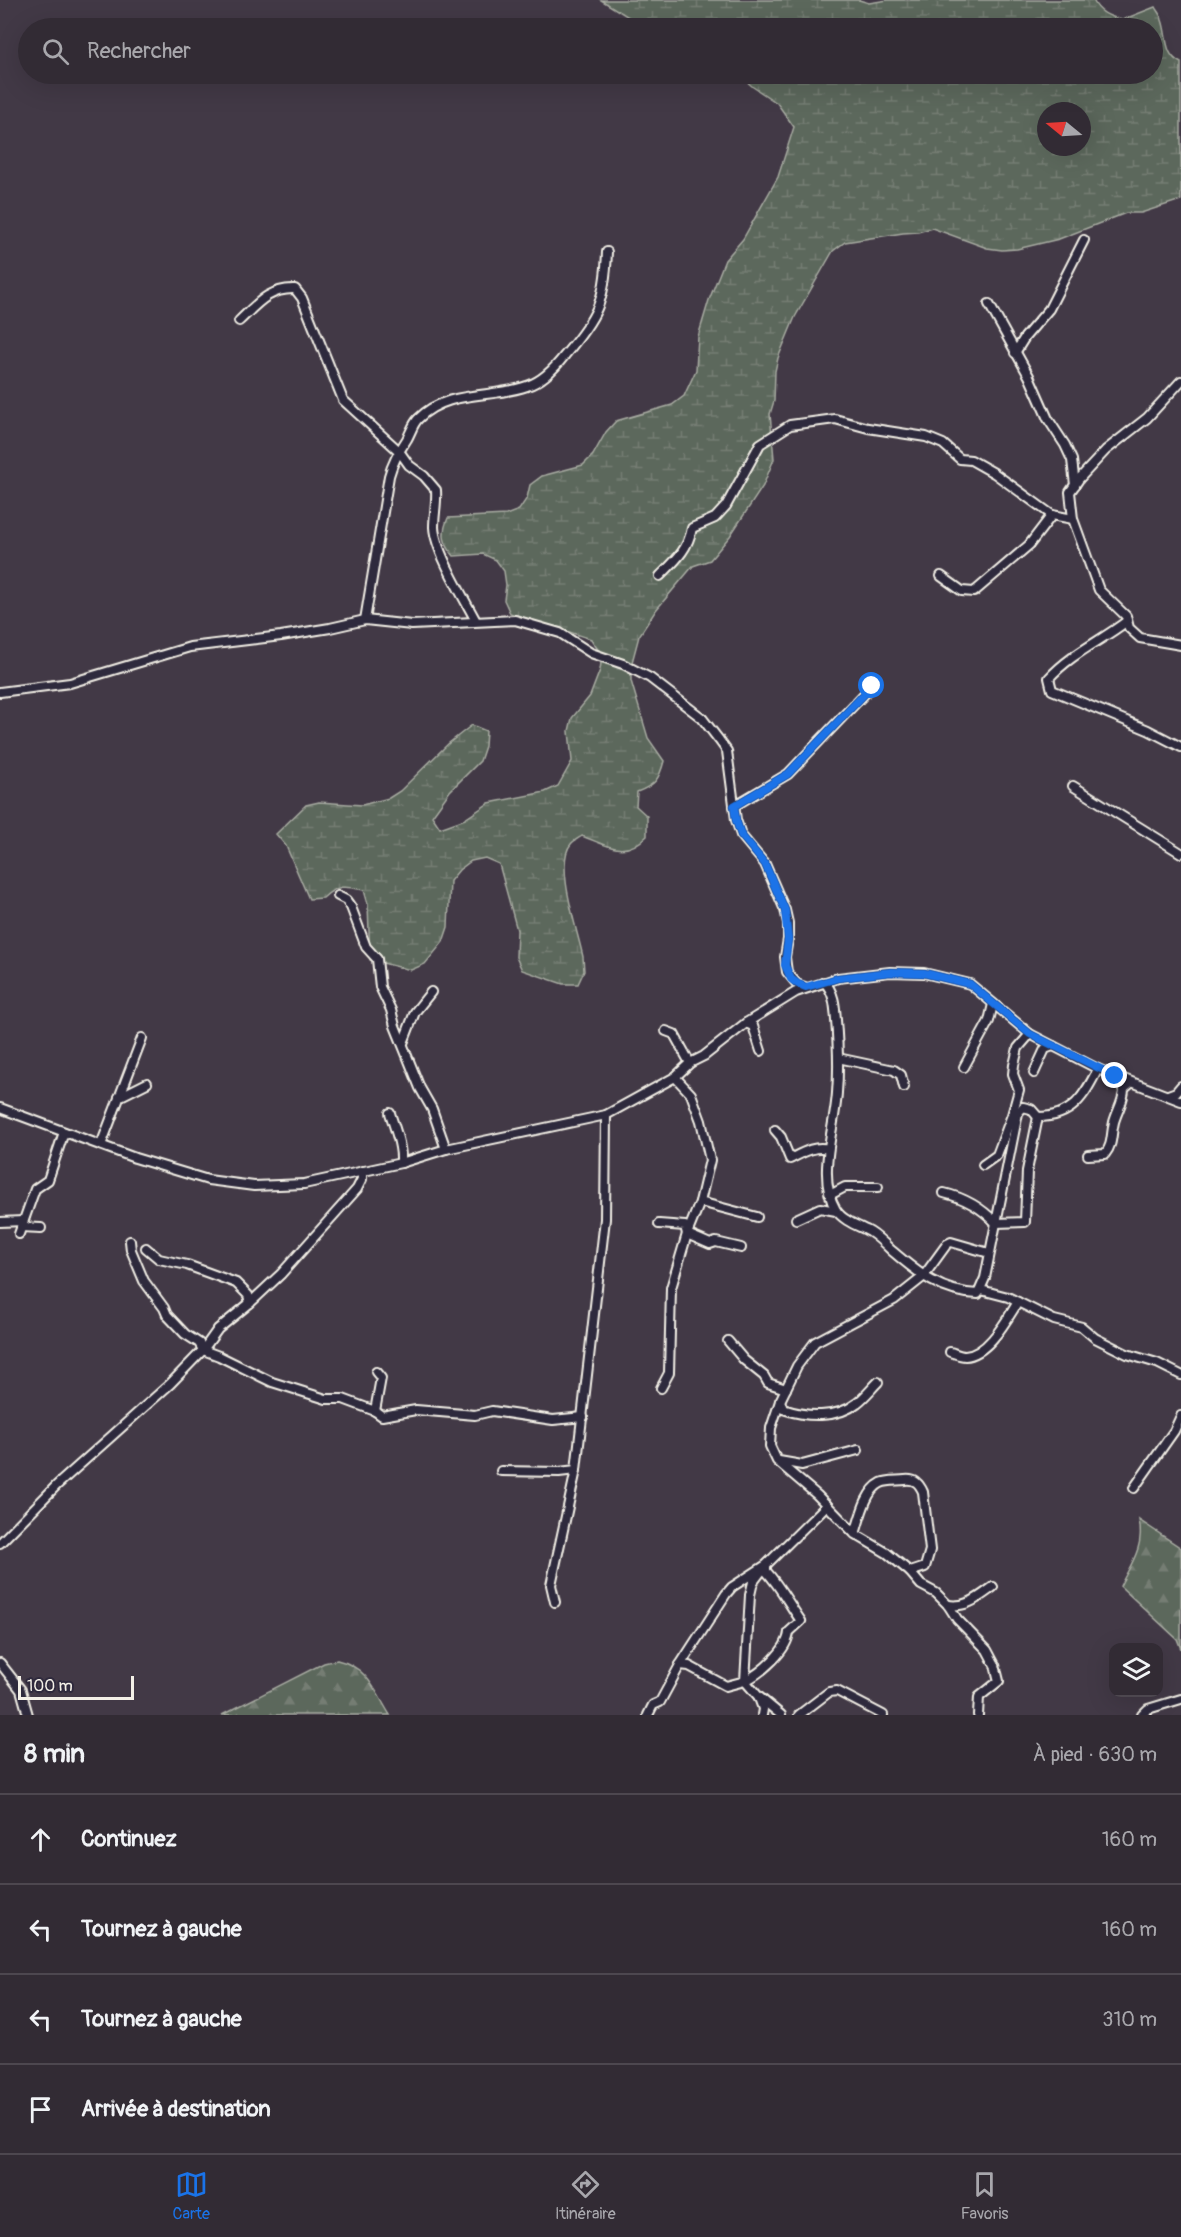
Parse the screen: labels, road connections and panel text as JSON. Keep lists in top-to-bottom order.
{
  "scale_bar": "100 m",
  "north": "left",
  "page": {
    "search": "Rechercher",
    "scale": "100 m",
    "heading": ["8 min", "À pied · 630 m"],
    "list": [
      ["Continuez", "160 m"],
      ["Tournez à gauche", "160 m"],
      ["Tournez à gauche", "310 m"],
      "Arrivée à destination"
    ],
    "nav": ["Carte", "Itinéraire", "Favoris"]
  }
}
